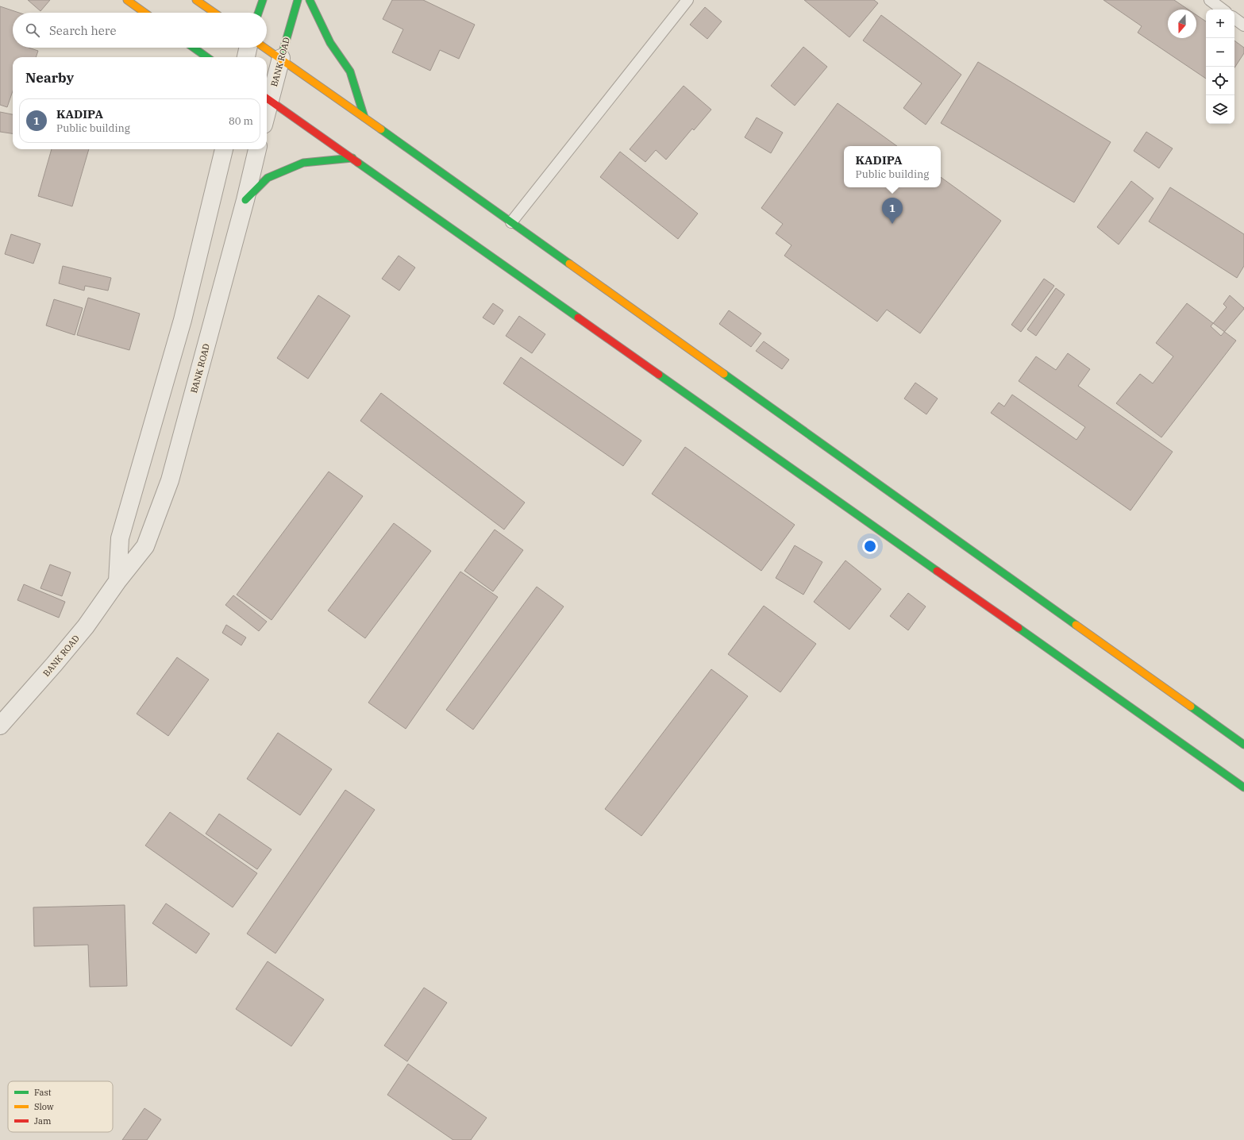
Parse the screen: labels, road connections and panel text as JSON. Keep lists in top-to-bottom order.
{
  "streets": {
    "street": ["BANK ROAD"]
  },
  "legend": ["Fast", "Slow", "Jam"],
  "north": "bottom",
  "page": {
    "map_buttons": ["+", "−"],
    "search": "Search here",
    "heading": "Nearby",
    "list": [
      {
        "mark": "1",
        "name": "KADIPA",
        "note": "Public building",
        "value": "80 m"
      }
    ],
    "popup": ["KADIPA", "Public building"],
    "pins": "1"
  }
}
